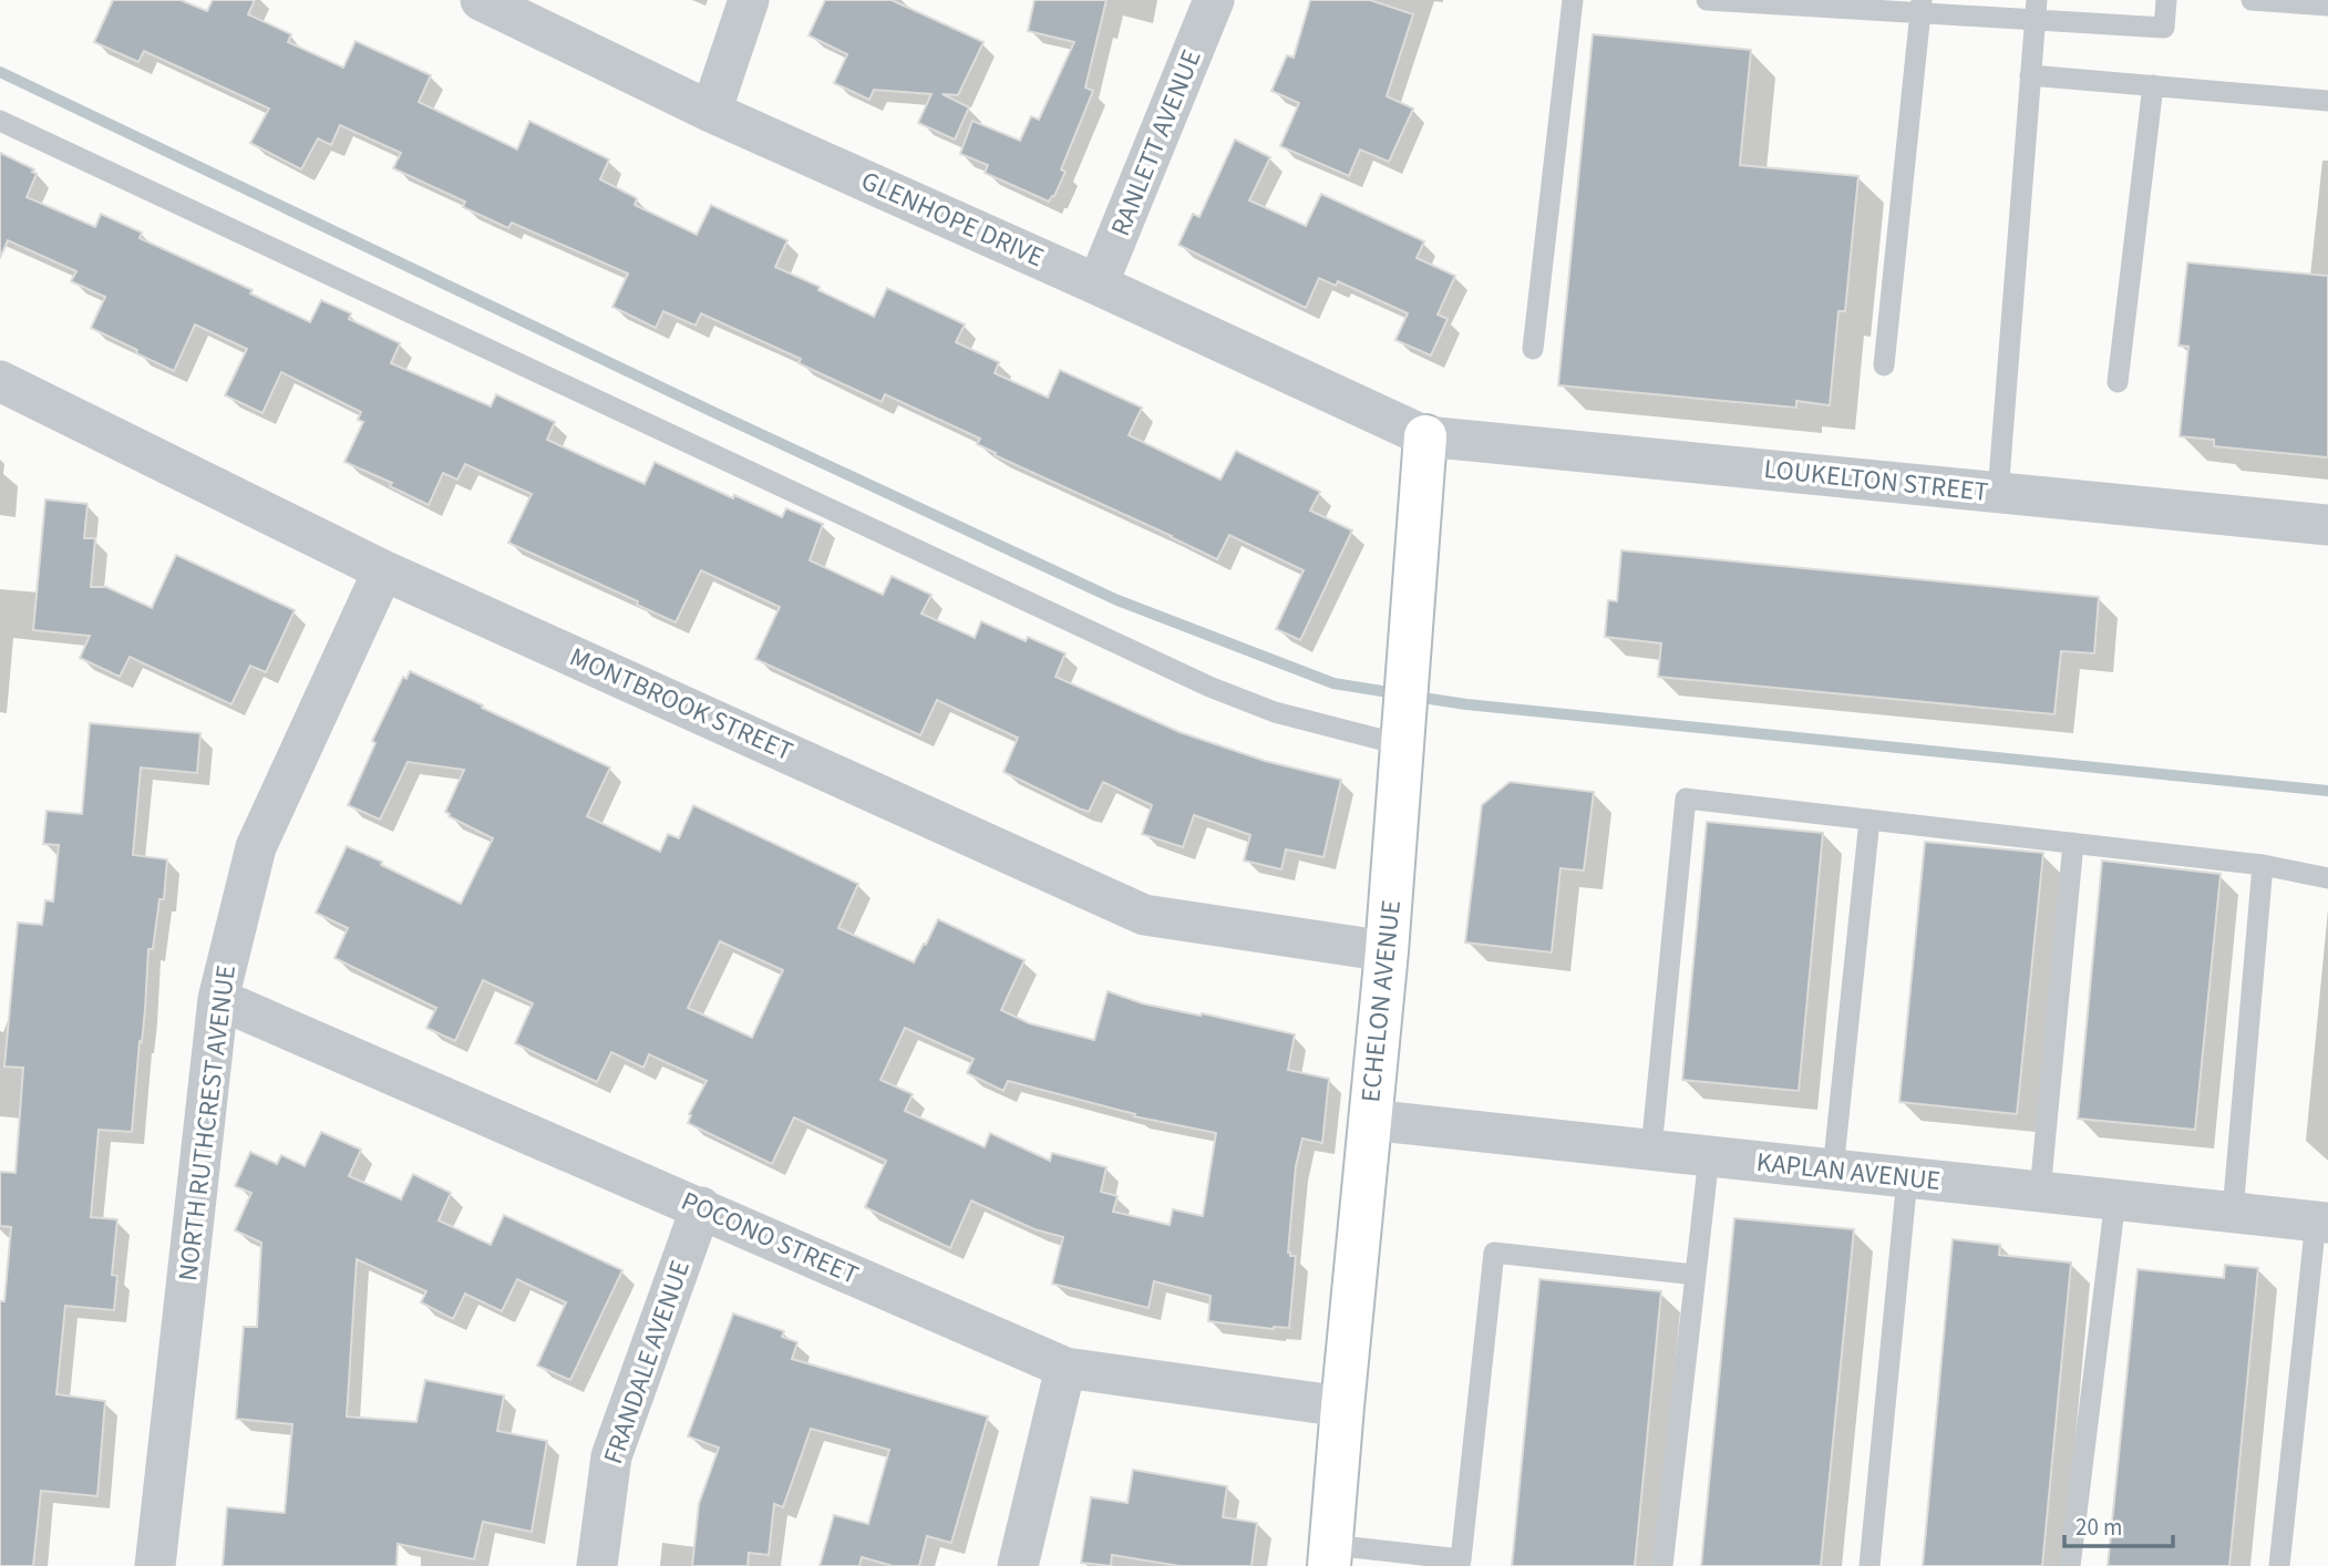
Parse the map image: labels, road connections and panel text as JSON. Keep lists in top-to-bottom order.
{
  "streets": {
    "street": [
      "RANLETT AVENUE",
      "GLENHOPE DRIVE",
      "LOUKELTON STREET",
      "MONTBROOK STREET",
      "ECHELON AVENUE",
      "NORTH RUTHCREST AVENUE",
      "KAPLAN AVENUE",
      "POCONO STREET",
      "FRANDALE AVENUE"
    ]
  },
  "crossings": [
    ["RANLETT AVENUE", "GLENHOPE DRIVE"],
    ["GLENHOPE DRIVE", "LOUKELTON STREET"],
    ["GLENHOPE DRIVE", "ECHELON AVENUE"],
    ["LOUKELTON STREET", "ECHELON AVENUE"],
    ["MONTBROOK STREET", "ECHELON AVENUE"],
    ["MONTBROOK STREET", "NORTH RUTHCREST AVENUE"],
    ["ECHELON AVENUE", "KAPLAN AVENUE"],
    ["ECHELON AVENUE", "POCONO STREET"],
    ["NORTH RUTHCREST AVENUE", "POCONO STREET"],
    ["POCONO STREET", "FRANDALE AVENUE"]
  ],
  "scale_bar": "20 m"
}
